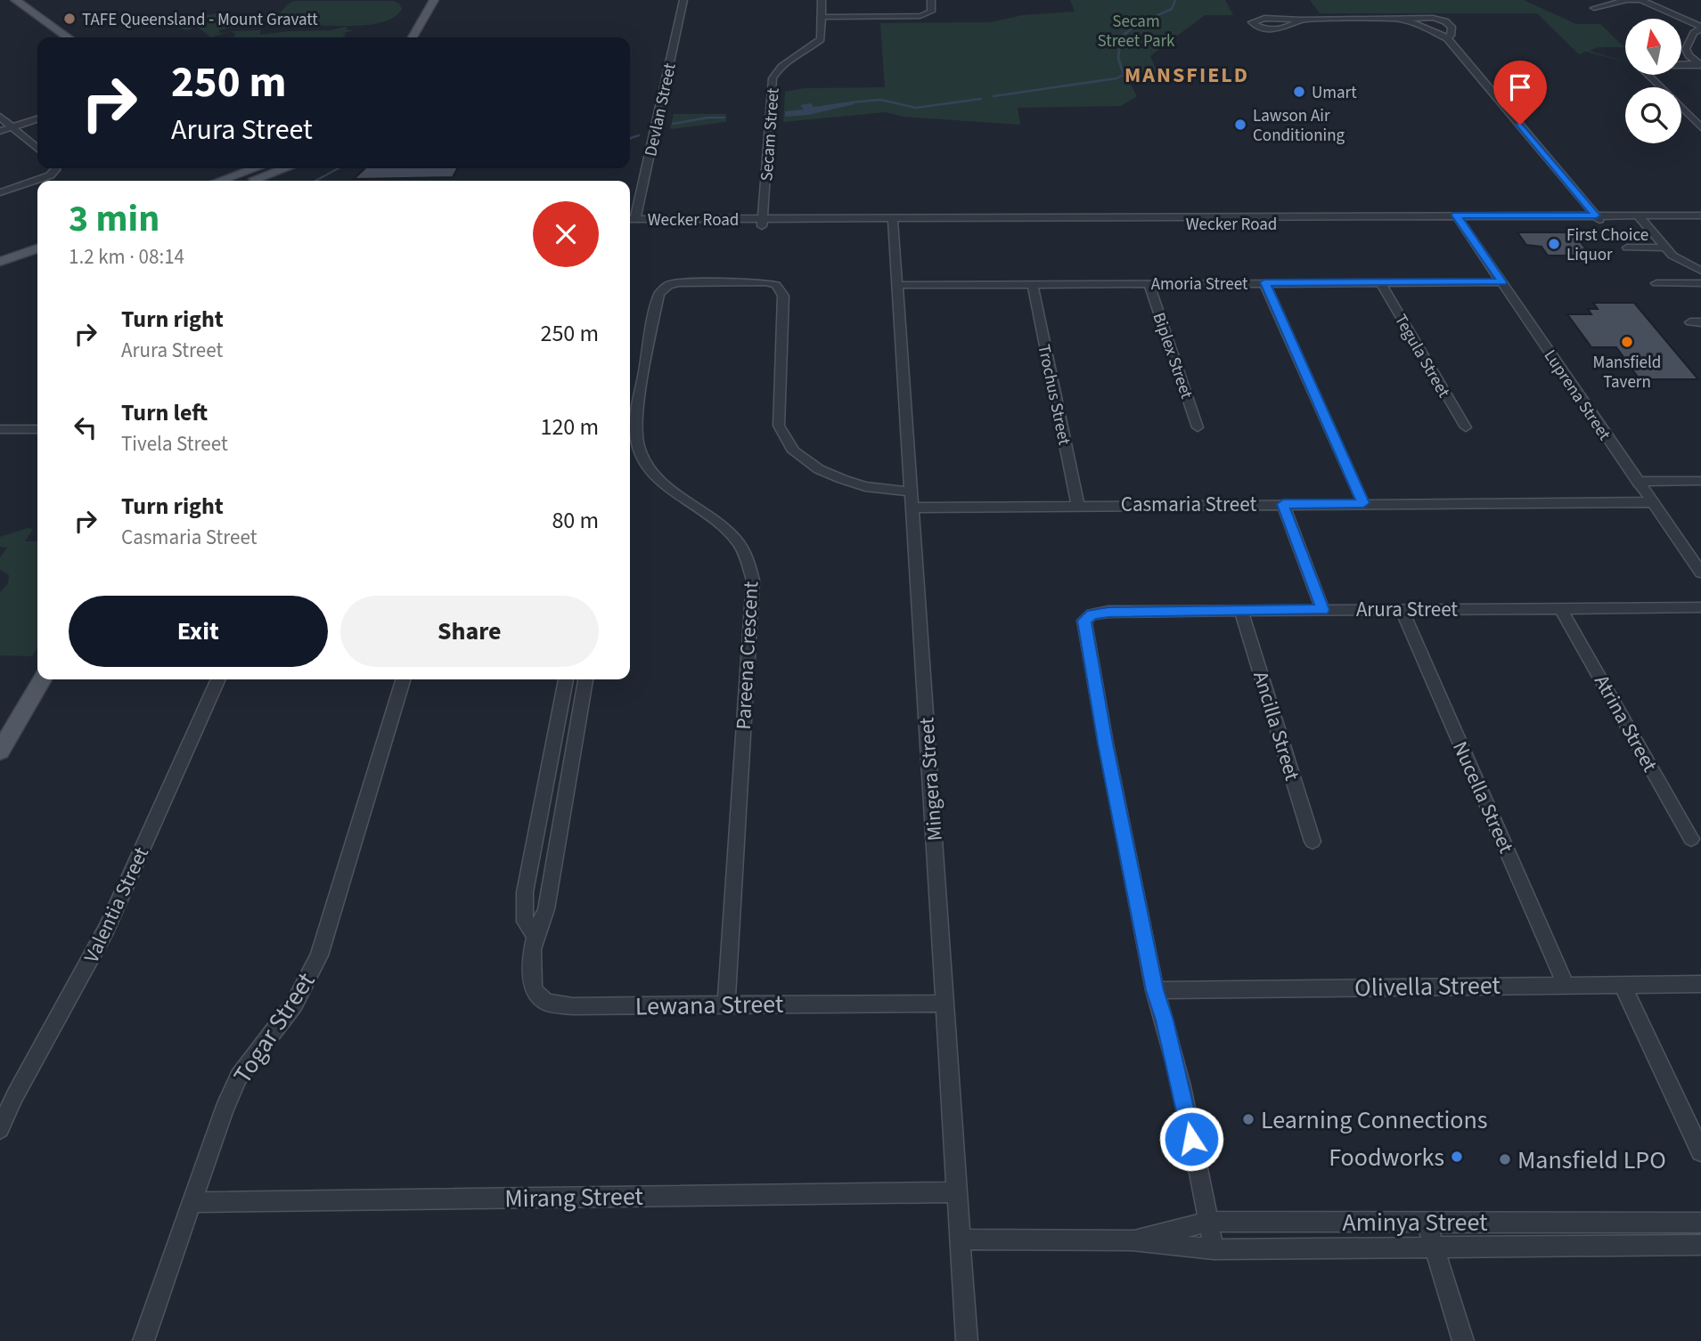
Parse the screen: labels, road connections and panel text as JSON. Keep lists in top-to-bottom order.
{
  "streets": {
    "street": [
      "Devlan Street",
      "Secam Street",
      "Wecker Road",
      "Amoria Street",
      "Biplex Street",
      "Tegula Street",
      "Trochus Street",
      "Luprena Street",
      "Casmaria Street",
      "Arura Street",
      "Pareena Crescent",
      "Atrina Street",
      "Ancilla Street",
      "Mingera Street",
      "Nucella Street",
      "Valentia Street",
      "Olivella Street",
      "Lewana Street",
      "Togar Street",
      "Mirang Street",
      "Aminya Street"
    ]
  },
  "crossings": [
    ["Devlan Street", "Wecker Road"],
    ["Secam Street", "Wecker Road"],
    ["Wecker Road", "Luprena Street"],
    ["Wecker Road", "Mingera Street"],
    ["Amoria Street", "Biplex Street"],
    ["Amoria Street", "Tegula Street"],
    ["Amoria Street", "Trochus Street"],
    ["Amoria Street", "Luprena Street"],
    ["Amoria Street", "Mingera Street"],
    ["Trochus Street", "Casmaria Street"],
    ["Luprena Street", "Casmaria Street"],
    ["Casmaria Street", "Mingera Street"],
    ["Arura Street", "Atrina Street"],
    ["Arura Street", "Ancilla Street"],
    ["Arura Street", "Nucella Street"],
    ["Arura Street", "Olivella Street"],
    ["Arura Street", "Aminya Street"],
    ["Pareena Crescent", "Mingera Street"],
    ["Pareena Crescent", "Lewana Street"],
    ["Mingera Street", "Lewana Street"],
    ["Mingera Street", "Mirang Street"],
    ["Mingera Street", "Aminya Street"],
    ["Nucella Street", "Olivella Street"],
    ["Togar Street", "Mirang Street"]
  ],
  "districts": ["MANSFIELD"],
  "parks": ["Secam Street Park"],
  "places": [
    "TAFE Queensland - Mount Gravatt",
    "Umart",
    "Lawson Air Conditioning",
    "First Choice Liquor",
    "Mansfield Tavern",
    "Learning Connections",
    "Foodworks",
    "Mansfield LPO"
  ],
  "north": "top",
  "page": {
    "turn": ["250 m", "Arura Street"],
    "heading": ["3 min", "1.2 km · 08:14"],
    "list": [
      {
        "name": "Turn right",
        "note": "Arura Street",
        "value": "250 m"
      },
      {
        "name": "Turn left",
        "note": "Tivela Street",
        "value": "120 m"
      },
      {
        "name": "Turn right",
        "note": "Casmaria Street",
        "value": "80 m"
      }
    ],
    "buttons": ["Exit", "Share"]
  }
}
